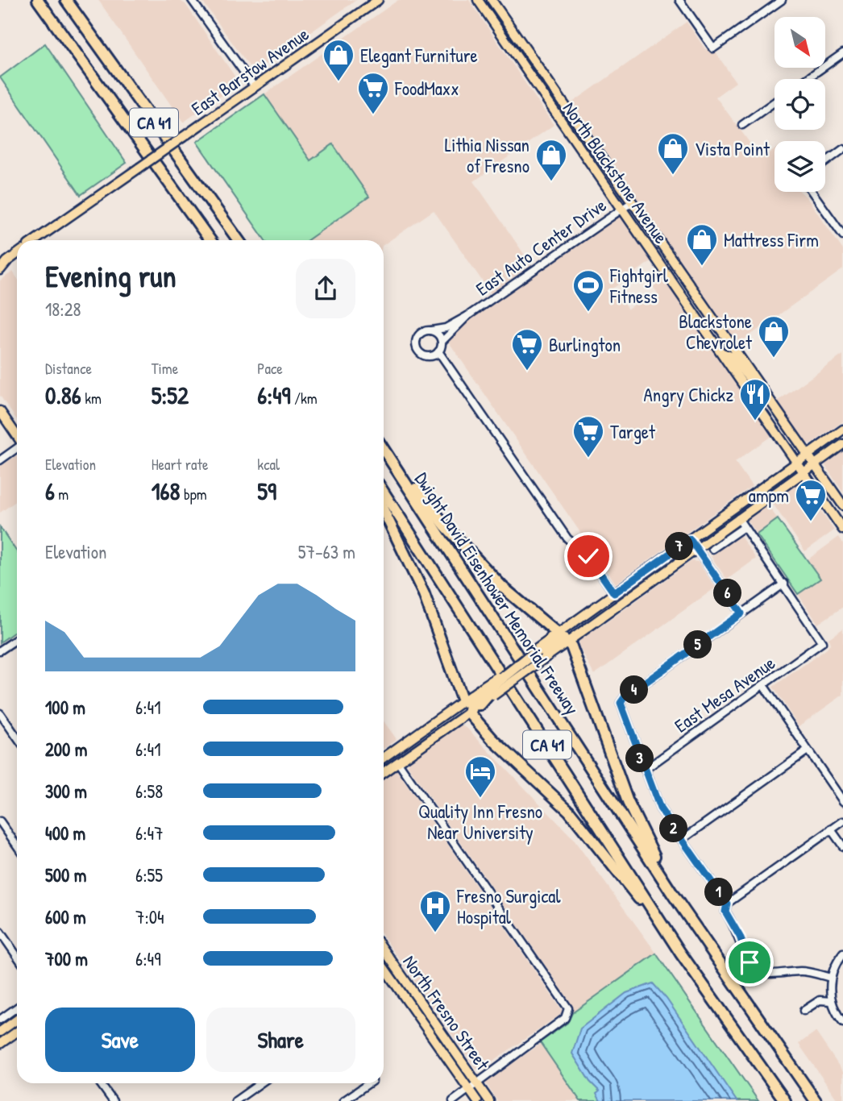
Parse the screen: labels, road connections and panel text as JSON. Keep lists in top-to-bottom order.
{
  "streets": {
    "highway": ["CA 41", "Dwight David Eisenhower Memorial Freeway"],
    "main road": ["East Barstow Avenue", "North Blackstone Avenue", "North Fresno Street"],
    "street": ["East Auto Center Drive", "East Mesa Avenue"]
  },
  "crossings": [
    ["North Blackstone Avenue", "East Auto Center Drive"]
  ],
  "places": {
    "shop": [
      "Elegant Furniture",
      "Vista Point",
      "Lithia Nissan of Fresno",
      "Mattress Firm",
      "Blackstone Chevrolet"
    ],
    "supermarket": [
      "FoodMaxx",
      "Burlington",
      "Target",
      "ampm"
    ],
    "sports": ["Fightgirl Fitness"],
    "restaurant": ["Angry Chickz"],
    "hotel": ["Quality Inn Fresno Near University"],
    "hospital": ["Fresno Surgical Hospital"]
  },
  "north": "bottom right",
  "page": {
    "heading": ["Evening run", "18:28"],
    "stats": [
      ["Distance", "0.86 km"],
      ["Time", "5:52"],
      ["Pace", "6:49 /km"],
      ["Elevation", "6 m"],
      ["Heart rate", "168 bpm"],
      ["kcal", "59"]
    ],
    "chart": ["Elevation", "57–63 m"],
    "pins": [
      "7",
      "6",
      "5",
      "4",
      "3",
      "2",
      "1"
    ],
    "list": [
      {
        "name": "100 m",
        "note": "6:41"
      },
      {
        "name": "200 m",
        "note": "6:41"
      },
      {
        "name": "300 m",
        "note": "6:58"
      },
      {
        "name": "400 m",
        "note": "6:47"
      },
      {
        "name": "500 m",
        "note": "6:55"
      },
      {
        "name": "600 m",
        "note": "7:04"
      },
      {
        "name": "700 m",
        "note": "6:49"
      }
    ],
    "buttons": ["Save", "Share"]
  }
}
